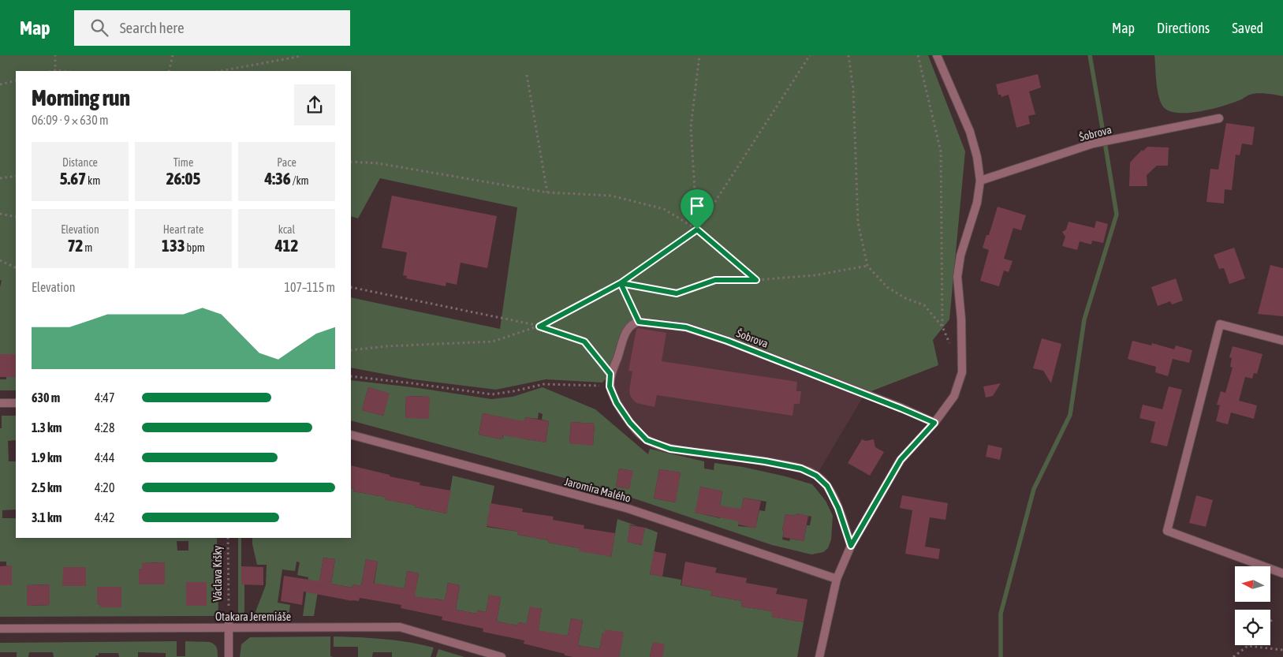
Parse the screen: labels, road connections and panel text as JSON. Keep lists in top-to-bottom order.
{
  "streets": {
    "street": ["Šobrova", "Jaromíra Malého", "Otakara Jeremiáše"],
    "path": ["Václava Kršky"]
  },
  "north": "left",
  "page": {
    "header": "Map",
    "search": "Search here",
    "nav": ["Map", "Directions", "Saved"],
    "heading": ["Morning run", "06:09 · 9 × 630 m"],
    "stats": [
      ["Distance", "5.67 km"],
      ["Time", "26:05"],
      ["Pace", "4:36 /km"],
      ["Elevation", "72 m"],
      ["Heart rate", "133 bpm"],
      ["kcal", "412"]
    ],
    "chart": ["Elevation", "107–115 m"],
    "list": [
      {
        "name": "630 m",
        "note": "4:47"
      },
      {
        "name": "1.3 km",
        "note": "4:28"
      },
      {
        "name": "1.9 km",
        "note": "4:44"
      },
      {
        "name": "2.5 km",
        "note": "4:20"
      },
      {
        "name": "3.1 km",
        "note": "4:42"
      }
    ]
  }
}
